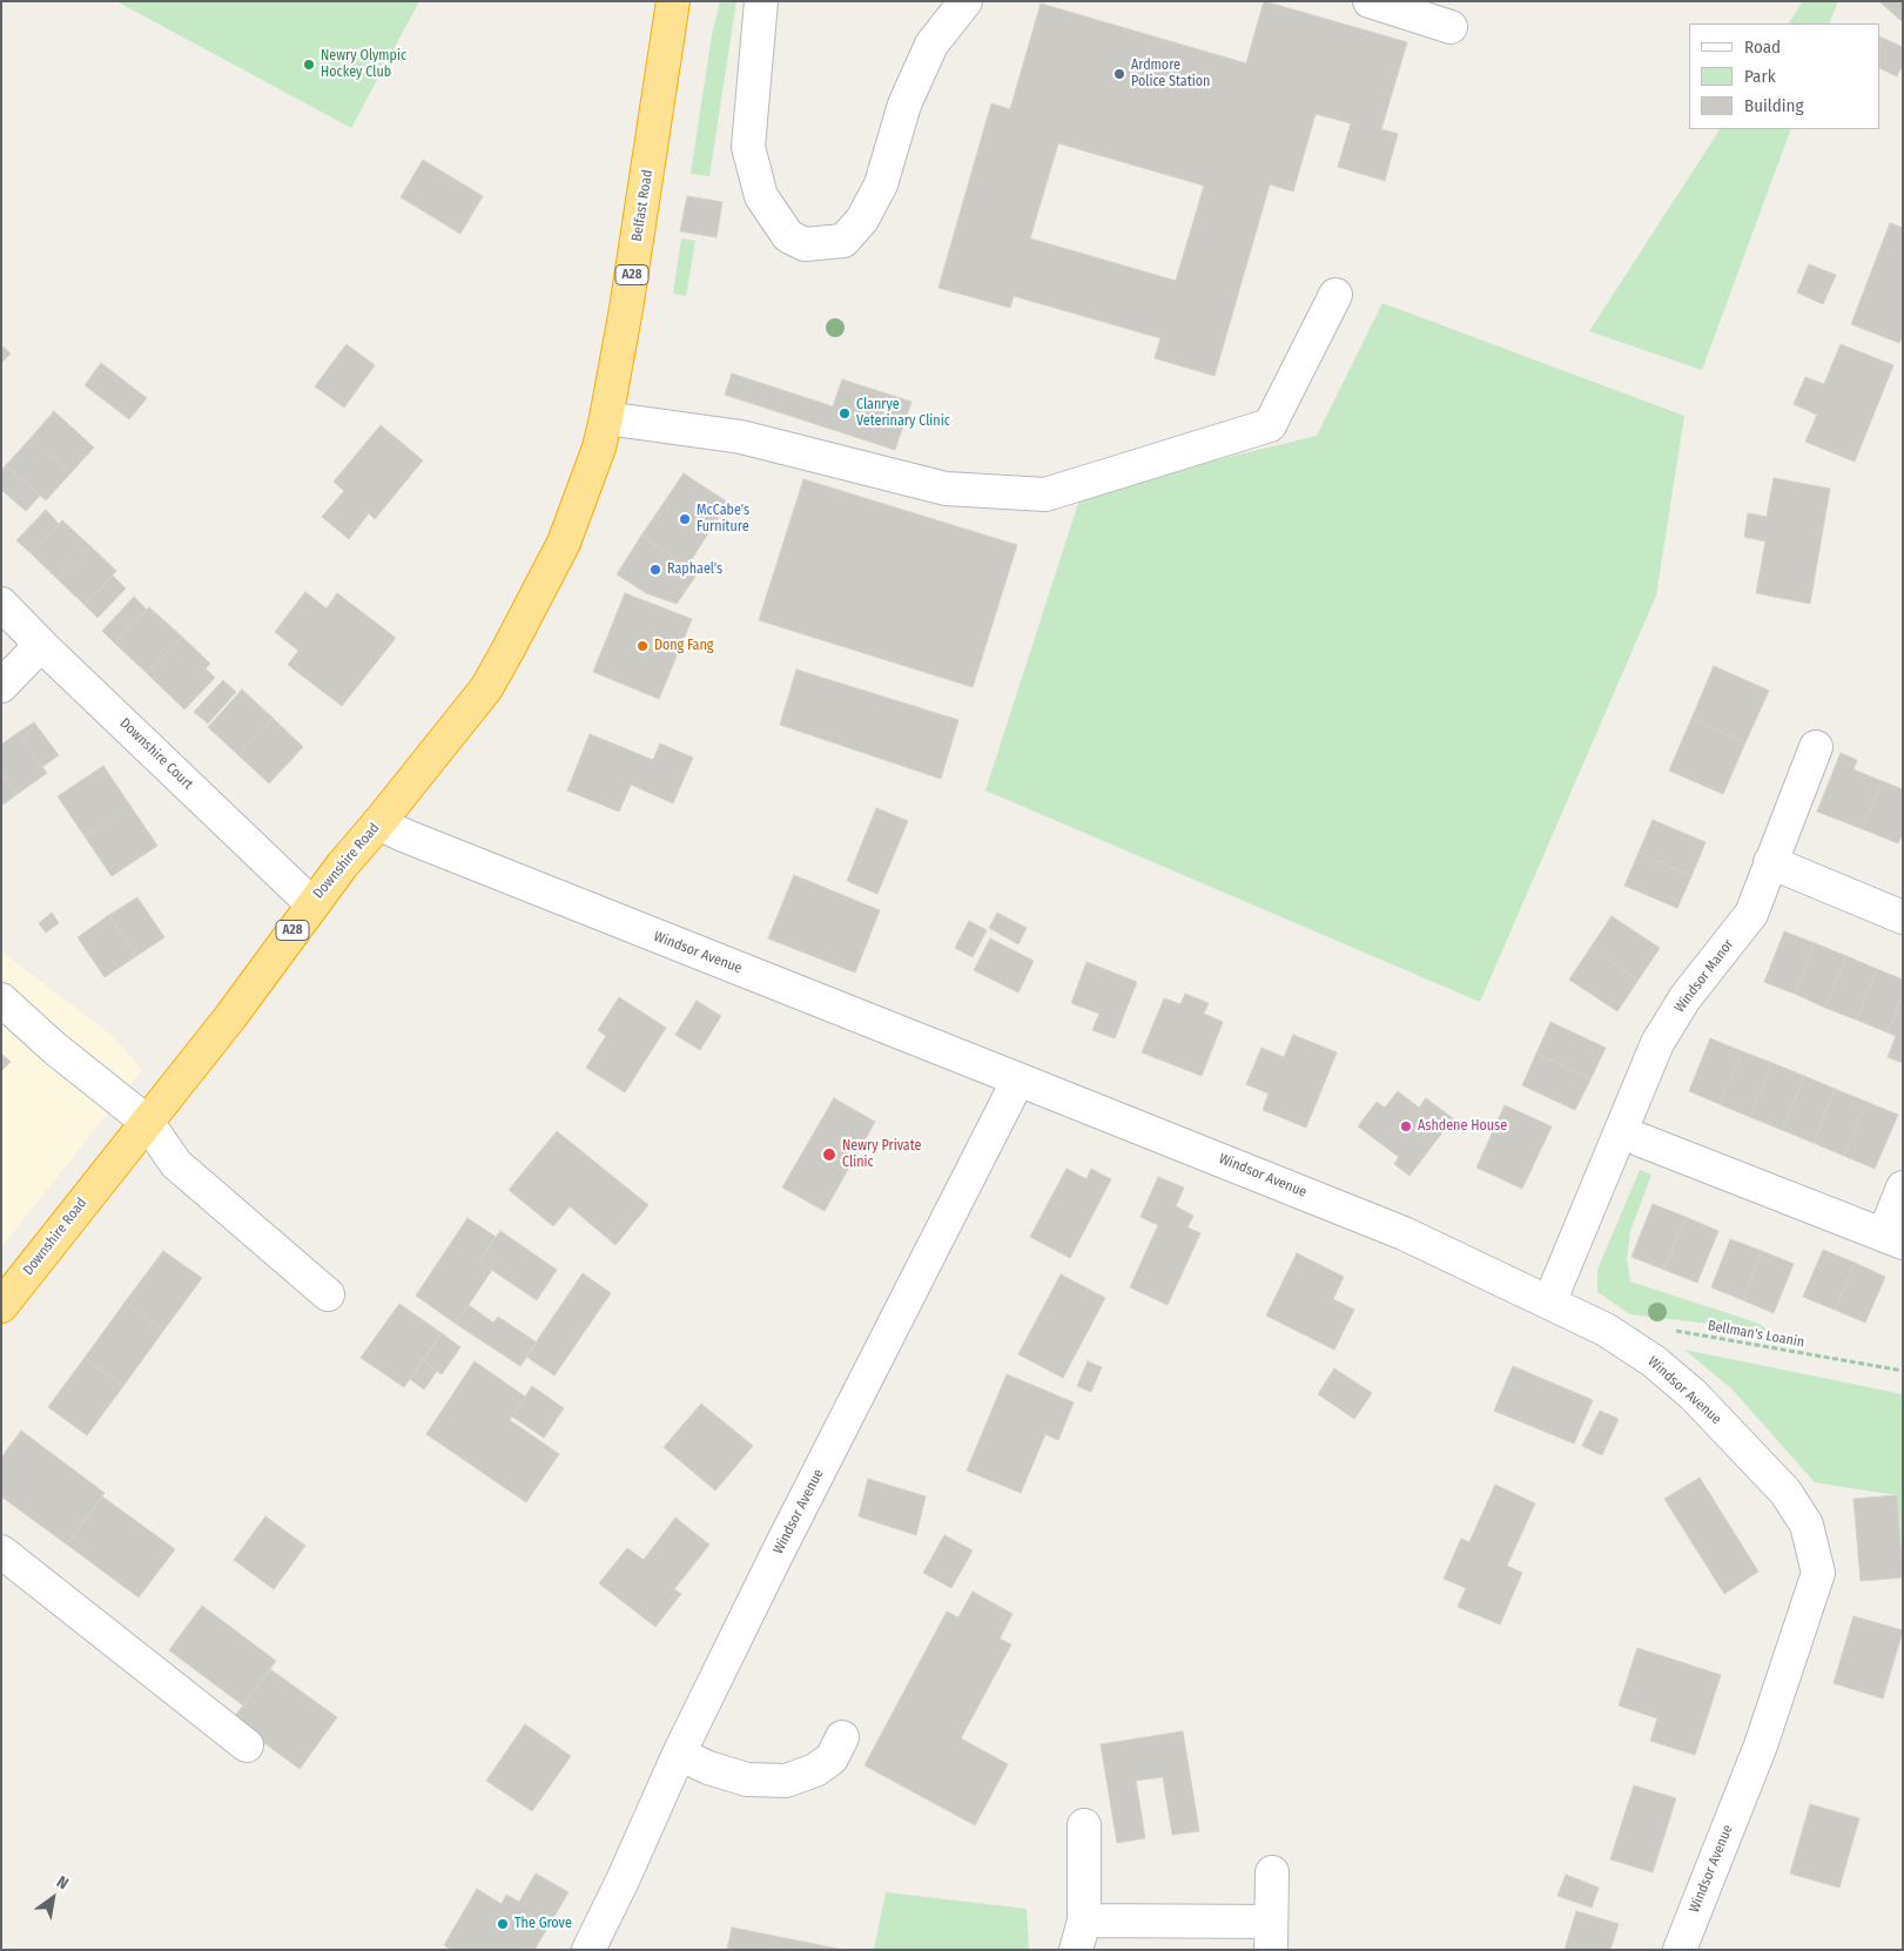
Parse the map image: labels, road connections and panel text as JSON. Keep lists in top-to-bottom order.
{
  "streets": {
    "highway": ["Belfast Road", "A28", "Downshire Road"],
    "street": ["Downshire Court", "Windsor Avenue", "Windsor Manor"],
    "path": ["Bellman's Loanin"]
  },
  "crossings": [
    ["Belfast Road", "Downshire Road"],
    ["Downshire Court", "Downshire Road"],
    ["Downshire Road", "Windsor Avenue"],
    ["Windsor Avenue", "Windsor Manor"]
  ],
  "places": [
    "Newry Olympic Hockey Club",
    "Ardmore Police Station",
    "Clanrye Veterinary Clinic",
    "McCabe's Furniture",
    "Raphael's",
    "Dong Fang",
    "Ashdene House",
    "Newry Private Clinic",
    "The Grove"
  ],
  "legend": ["Road", "Park", "Building"],
  "north": "top right"
}
